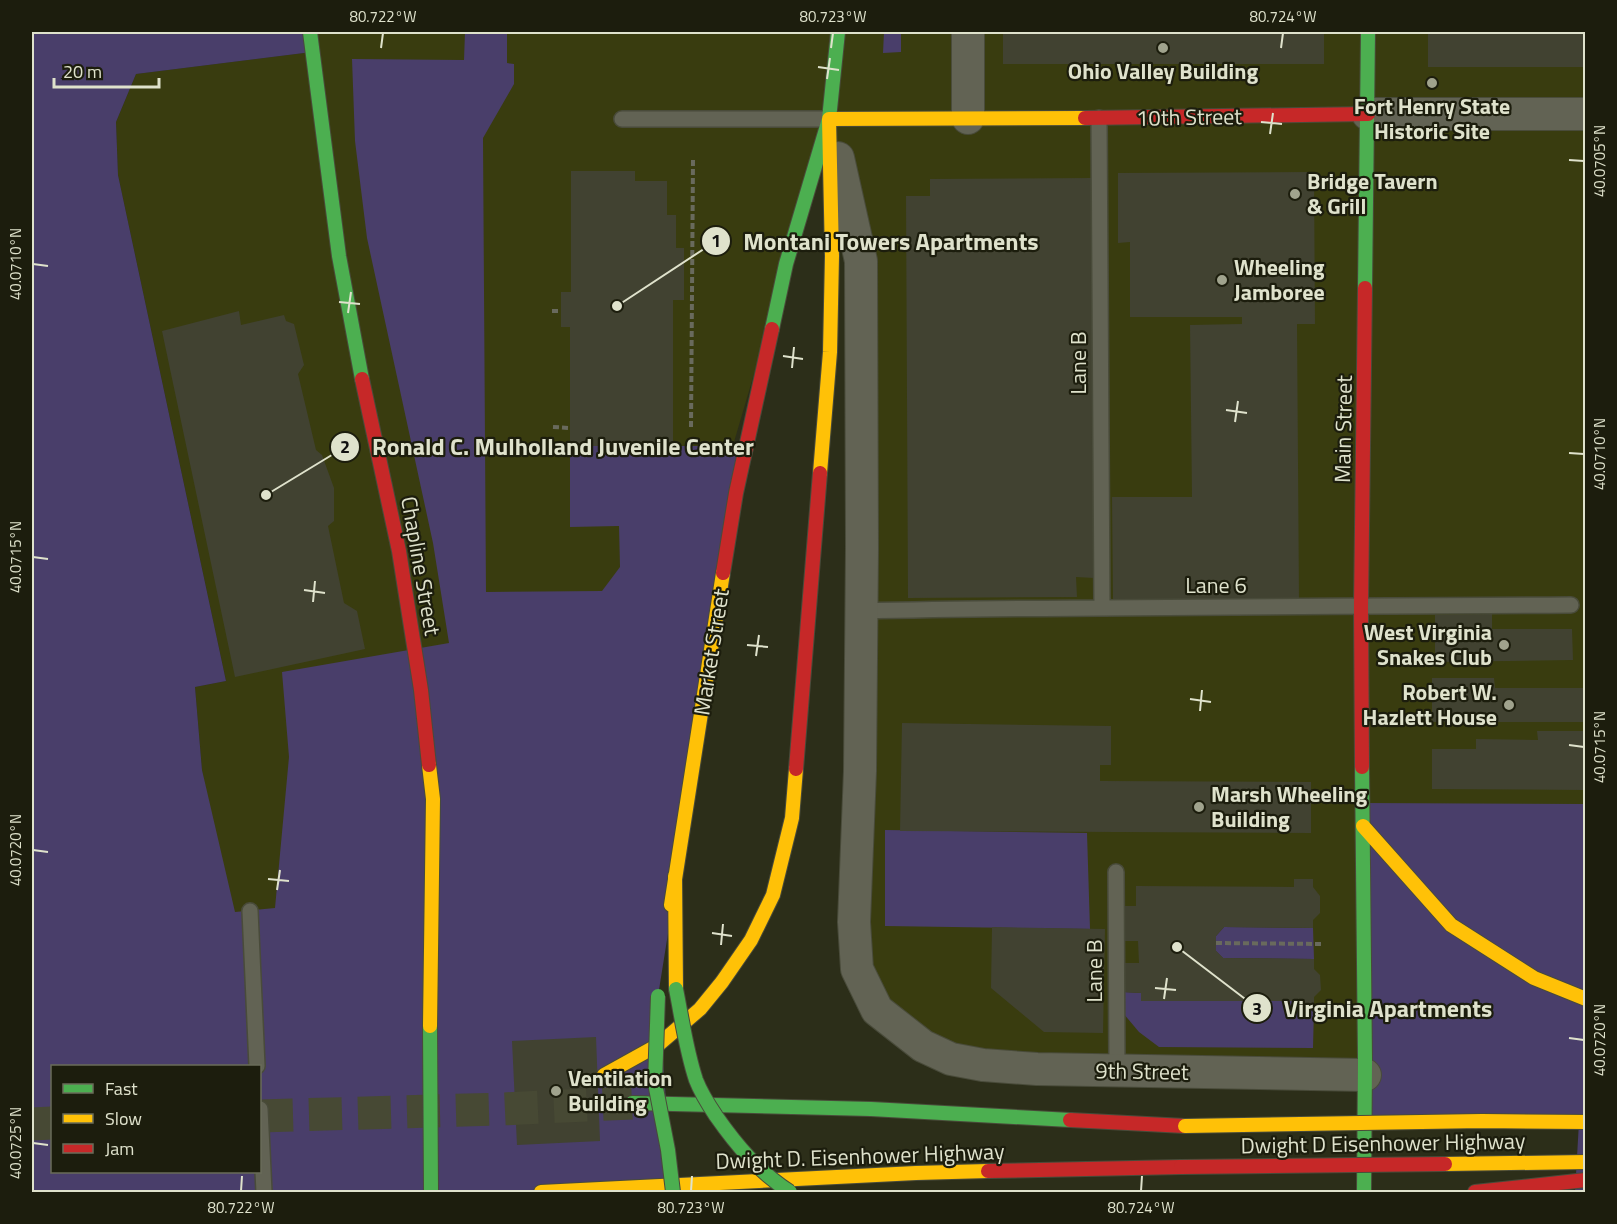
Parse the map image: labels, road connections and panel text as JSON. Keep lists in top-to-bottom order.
{
  "streets": {
    "main road": [
      "10th Street",
      "Main Street",
      "Chapline Street",
      "Market Street",
      "Dwight D Eisenhower Highway",
      "Dwight D. Eisenhower Highway"
    ],
    "street": ["9th Street"],
    "lane": ["Lane B", "Lane 6"]
  },
  "crossings": [
    ["10th Street", "Lane B"],
    ["10th Street", "Main Street"],
    ["10th Street", "Market Street"],
    ["Lane B", "Lane 6"],
    ["Lane B", "9th Street"],
    ["Main Street", "Lane 6"],
    ["Main Street", "9th Street"],
    ["Lane 6", "Market Street"],
    ["Market Street", "9th Street"],
    ["Dwight D Eisenhower Highway", "Dwight D. Eisenhower Highway"]
  ],
  "places": [
    "Ohio Valley Building",
    "Fort Henry State Historic Site",
    "Bridge Tavern & Grill",
    "Wheeling Jamboree",
    "Montani Towers Apartments",
    "Ronald C. Mulholland Juvenile Center",
    "West Virginia Snakes Club",
    "Robert W. Hazlett House",
    "Marsh Wheeling Building",
    "Virginia Apartments",
    "Ventilation Building"
  ],
  "legend": ["Fast", "Slow", "Jam"],
  "scale_bar": "20 m",
  "coordinates": [
    "80.722°W",
    "80.723°W",
    "80.724°W",
    "40.0705°N",
    "40.0710°N",
    "40.0715°N",
    "40.0720°N",
    "40.0725°N"
  ]
}
